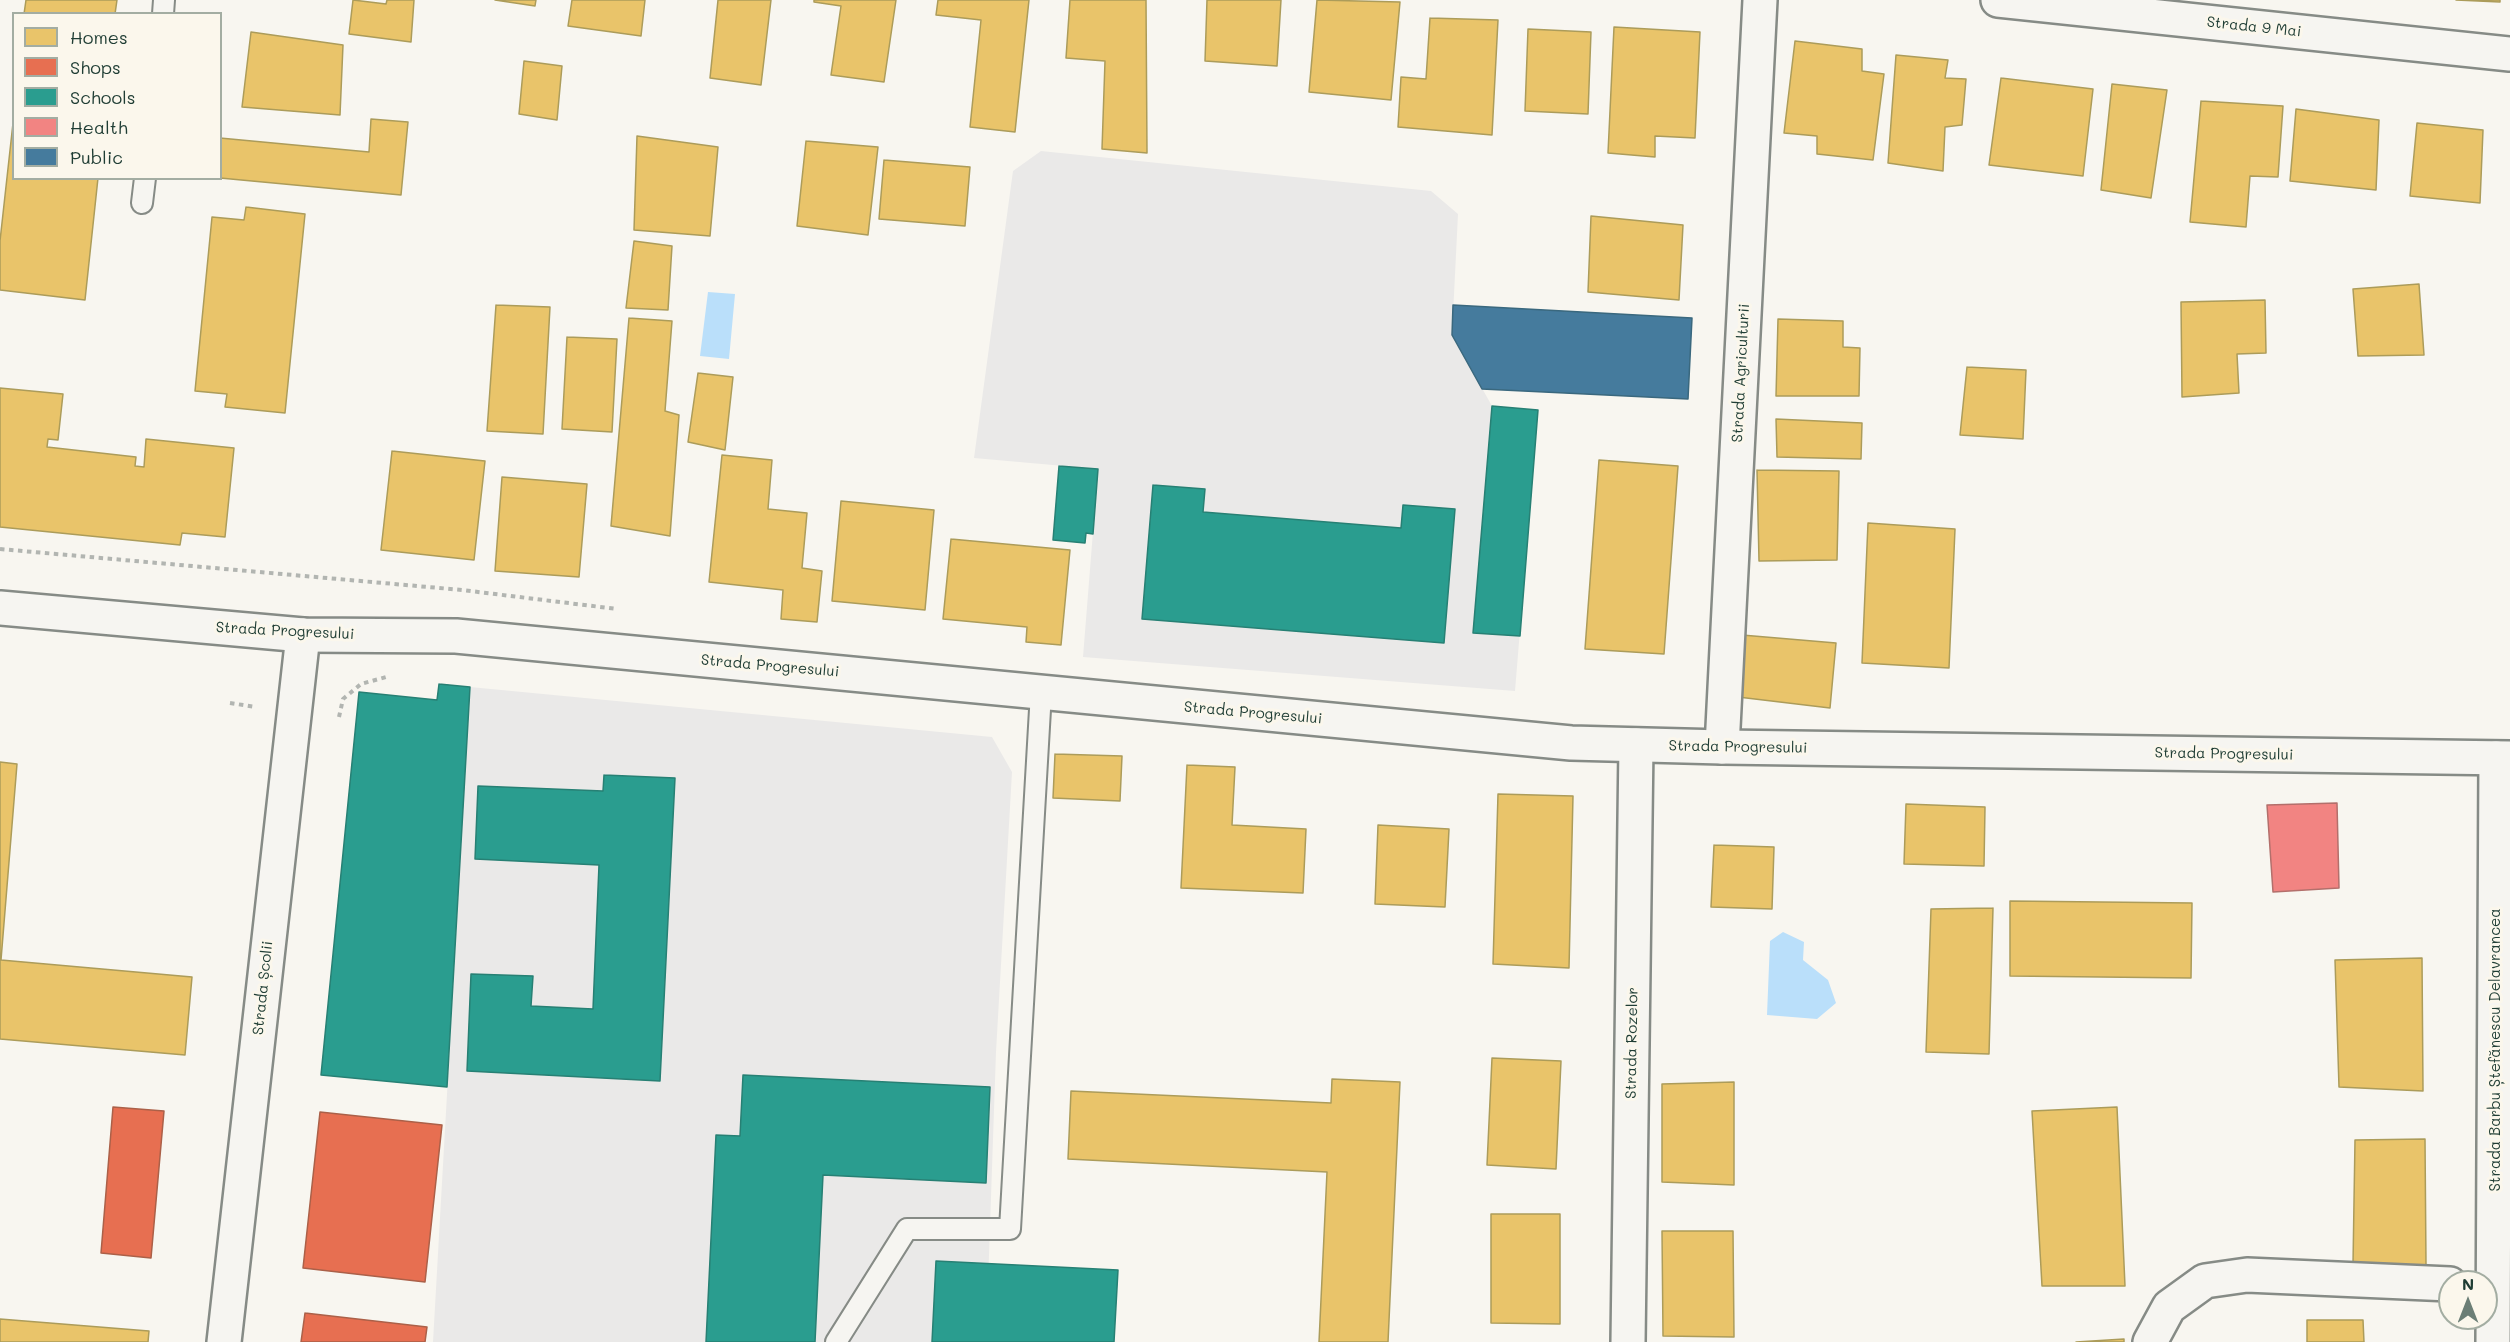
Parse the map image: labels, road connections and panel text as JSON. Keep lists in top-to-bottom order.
{
  "streets": {
    "street": [
      "Strada 9 Mai",
      "Strada Agriculturii",
      "Strada Progresului",
      "Strada Școlii",
      "Strada Rozelor",
      "Strada Barbu Ștefănescu Delavrancea"
    ]
  },
  "crossings": [
    ["Strada Agriculturii", "Strada Progresului"],
    ["Strada Progresului", "Strada Școlii"],
    ["Strada Progresului", "Strada Rozelor"],
    ["Strada Progresului", "Strada Barbu Ștefănescu Delavrancea"]
  ],
  "legend": [
    "Homes",
    "Shops",
    "Schools",
    "Health",
    "Public"
  ],
  "north": "top"
}
